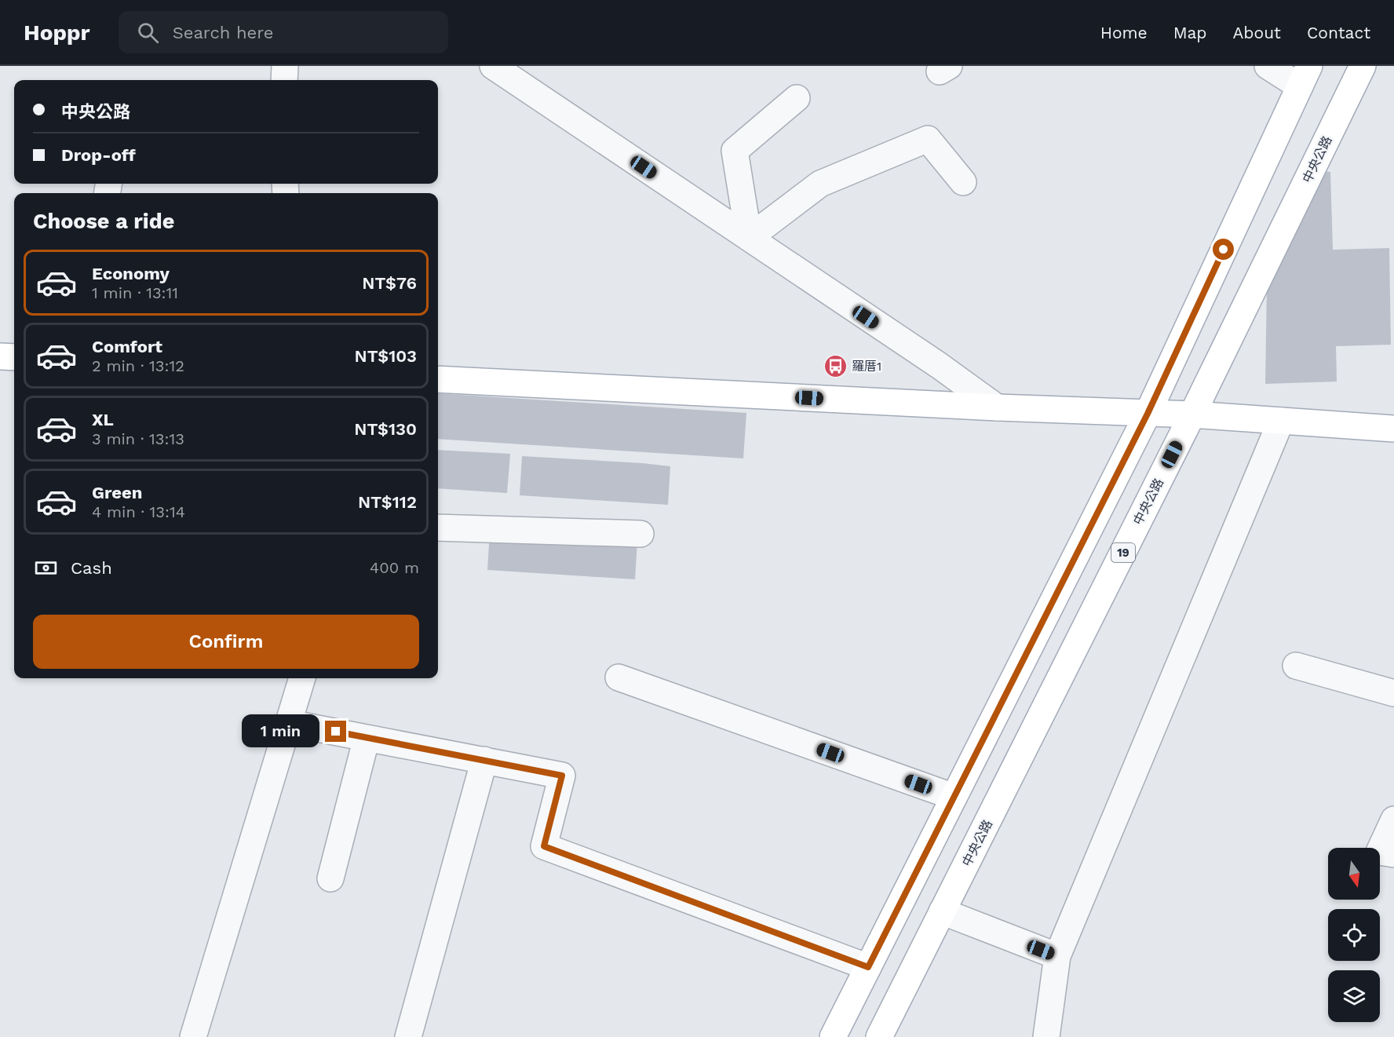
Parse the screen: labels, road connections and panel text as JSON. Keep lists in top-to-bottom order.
{
  "streets": {
    "main road": ["中央公路", "19"]
  },
  "places": {
    "bus stop": ["羅厝1"]
  },
  "north": "bottom",
  "page": {
    "header": "Hoppr",
    "search": "Search here",
    "nav": [
      "Home",
      "Map",
      "About",
      "Contact"
    ],
    "banner": ["中央公路", "Drop-off"],
    "heading": "Choose a ride",
    "list": [
      {
        "name": "Economy",
        "note": "1 min · 13:11",
        "value": "NT$76"
      },
      {
        "name": "Comfort",
        "note": "2 min · 13:12",
        "value": "NT$103"
      },
      {
        "name": "XL",
        "note": "3 min · 13:13",
        "value": "NT$130"
      },
      {
        "name": "Green",
        "note": "4 min · 13:14",
        "value": "NT$112"
      }
    ],
    "pay": ["Cash", "400 m"],
    "buttons": "Confirm",
    "bubble": "1 min"
  }
}
